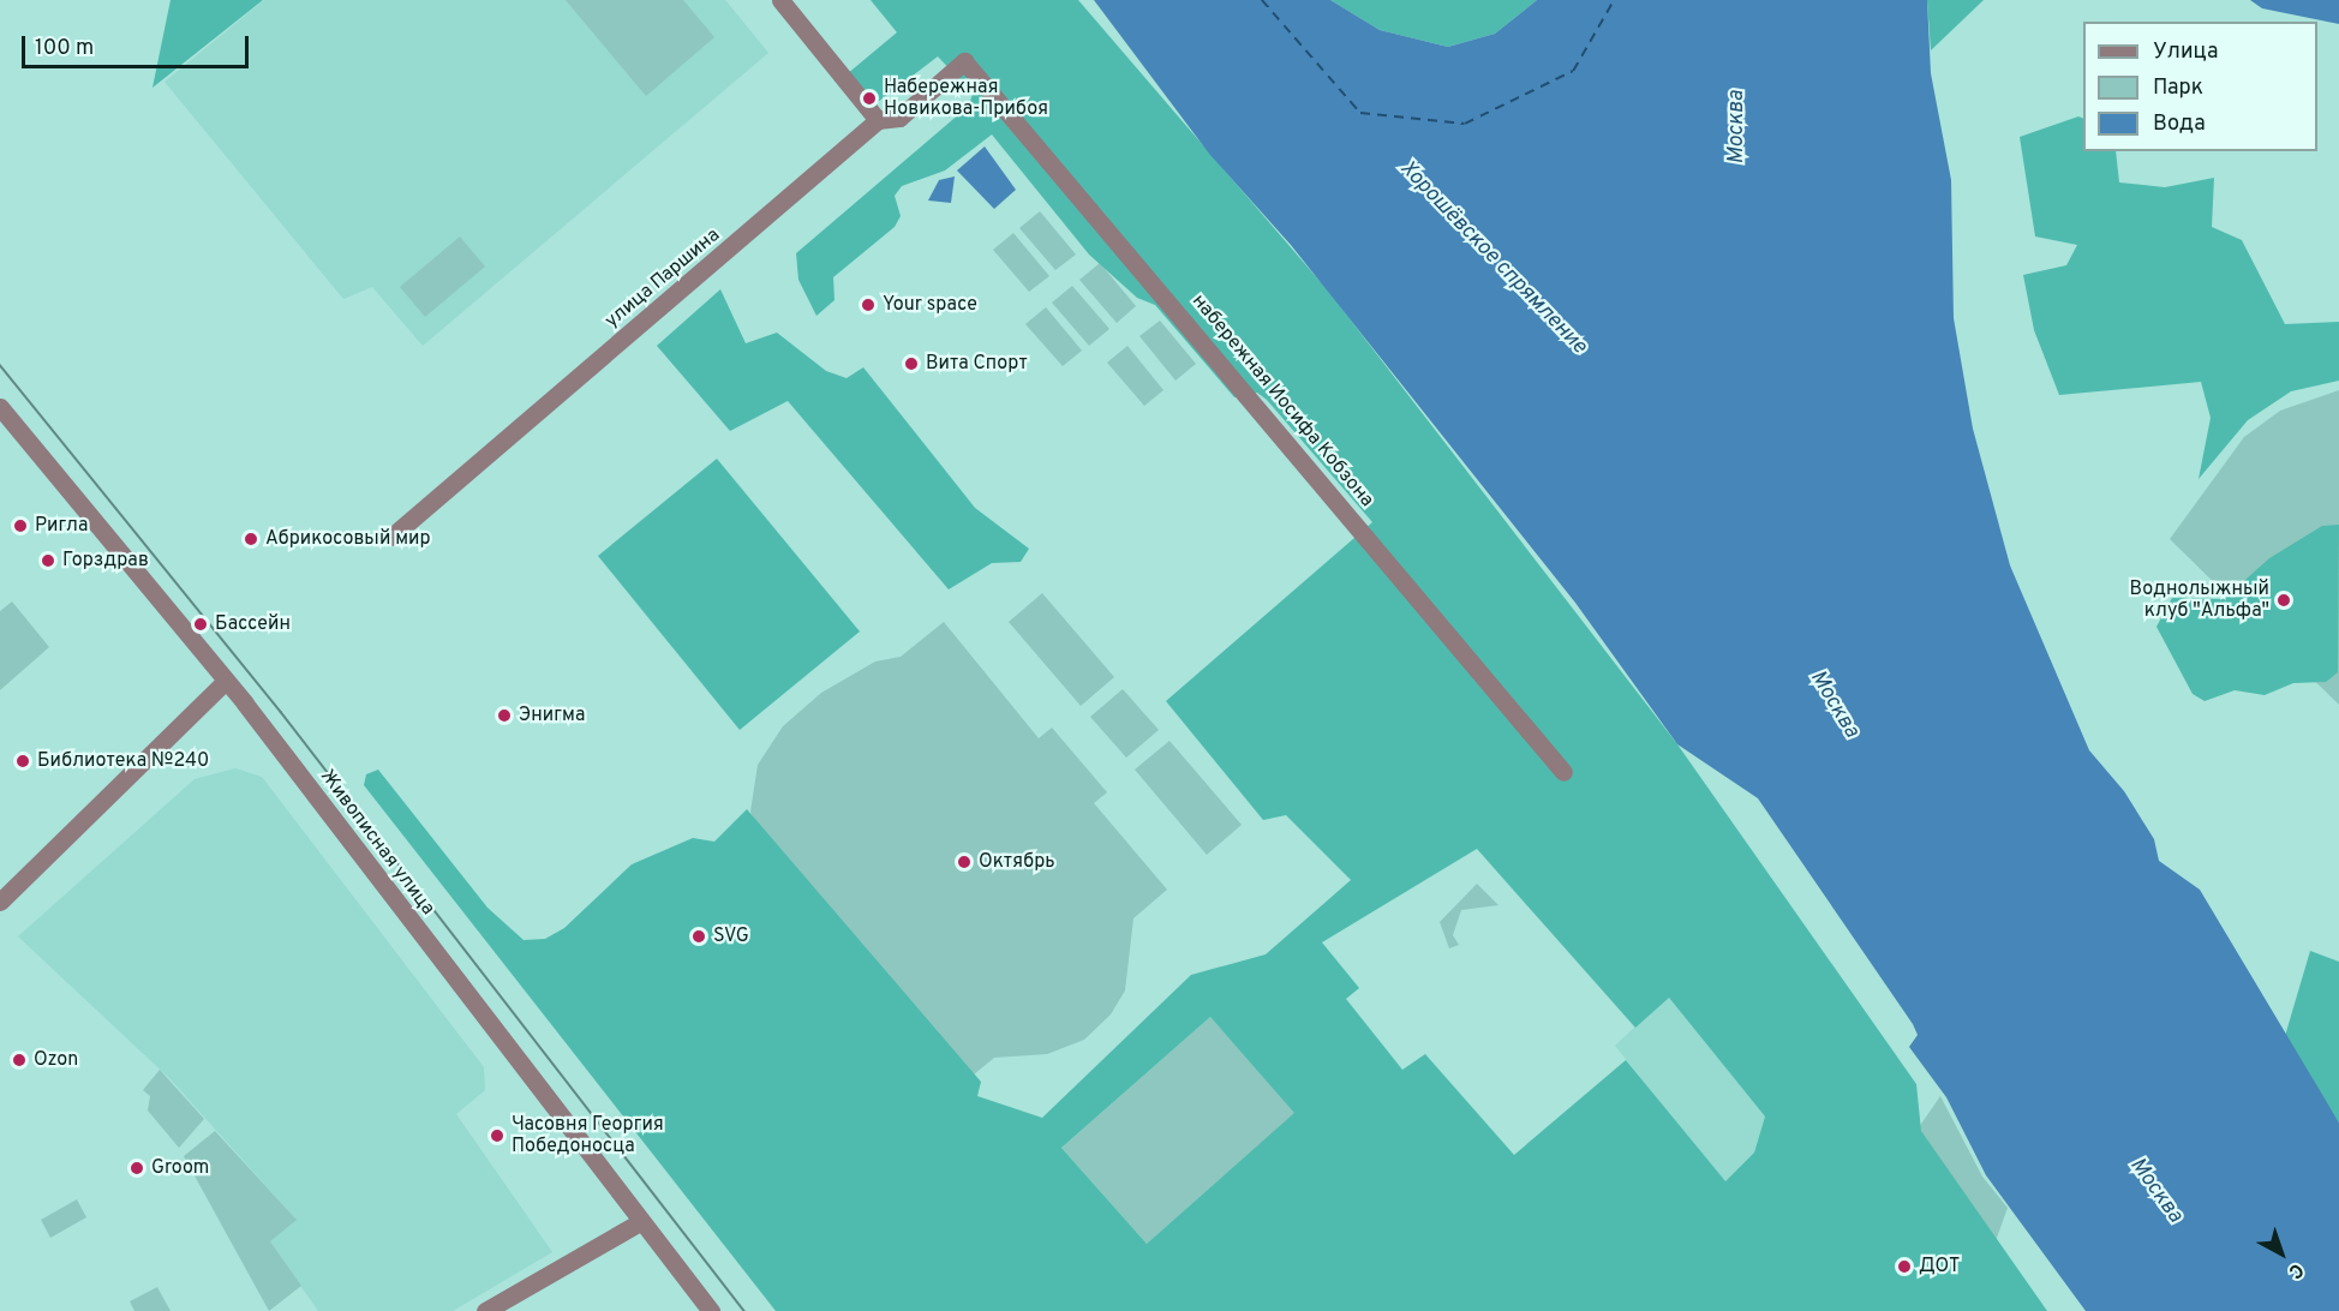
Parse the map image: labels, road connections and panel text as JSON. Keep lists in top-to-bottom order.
{
  "streets": {
    "street": ["улица Паршина", "набережная Иосифа Кобзона", "Живописная улица"]
  },
  "crossings": [
    ["улица Паршина", "набережная Иосифа Кобзона"]
  ],
  "water": ["Москва", "Хорошёвское спрямление"],
  "places": [
    "Набережная Новикова-Прибоя",
    "Your space",
    "Вита Спорт",
    "Ригла",
    "Абрикосовый мир",
    "Горздрав",
    "Воднолыжный клуб \"Альфа\"",
    "Бассейн",
    "Энигма",
    "Библиотека №240",
    "Октябрь",
    "SVG",
    "Ozon",
    "Часовня Георгия Победоносца",
    "Groom",
    "ДОТ"
  ],
  "legend": ["Улица", "Парк", "Вода"],
  "scale_bar": "100 m",
  "north": "bottom right"
}
